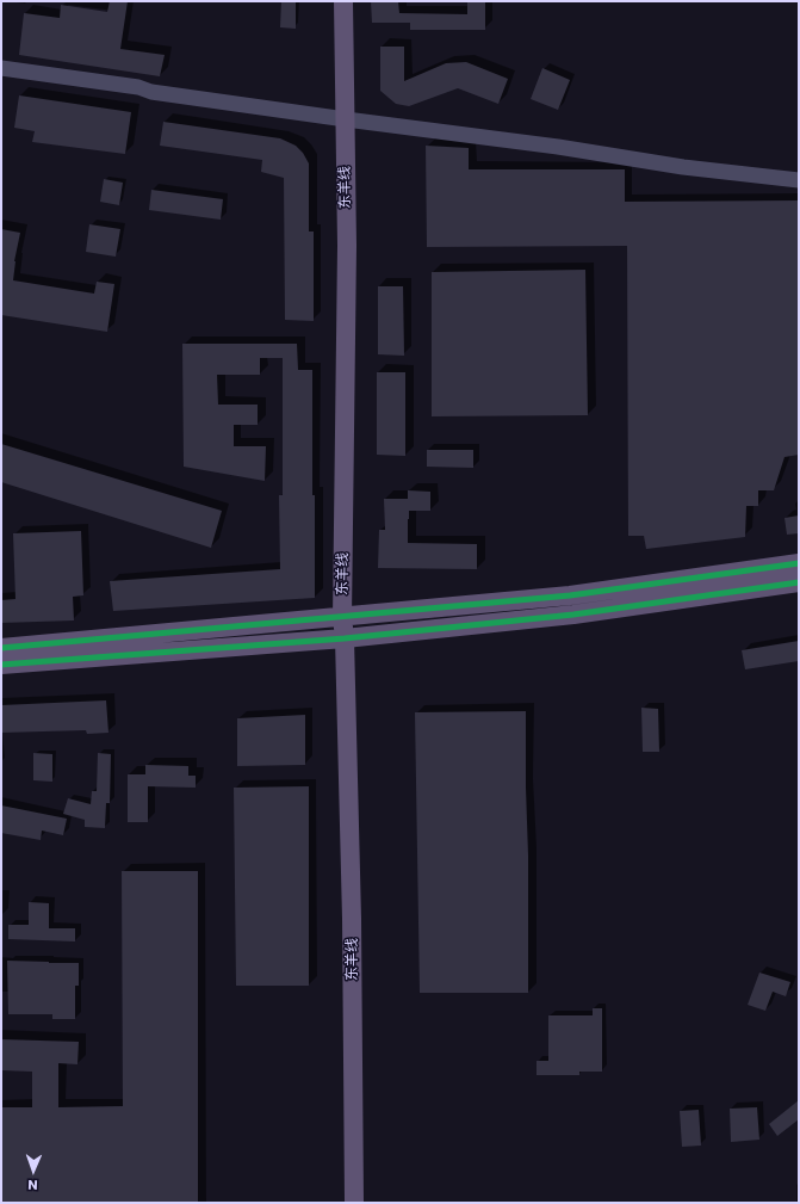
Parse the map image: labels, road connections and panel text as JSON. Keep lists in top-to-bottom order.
{
  "streets": {
    "main road": ["东羊线"]
  },
  "north": "bottom"
}
